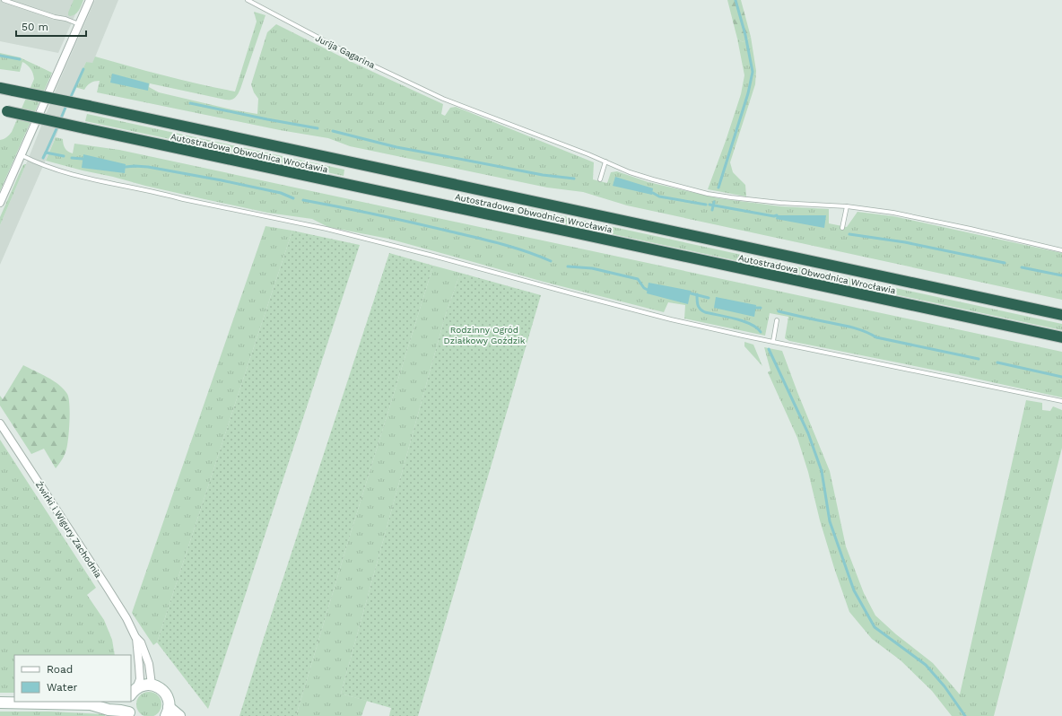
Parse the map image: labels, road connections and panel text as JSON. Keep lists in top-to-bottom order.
{
  "streets": {
    "highway": ["Autostradowa Obwodnica Wrocławia"],
    "street": ["Żwirki i Wigury Zachodnia"],
    "lane": ["Jurija Gagarina"]
  },
  "parks": ["Rodzinny Ogród Działkowy Goździk"],
  "legend": ["Road", "Water"],
  "scale_bar": "50 m"
}
